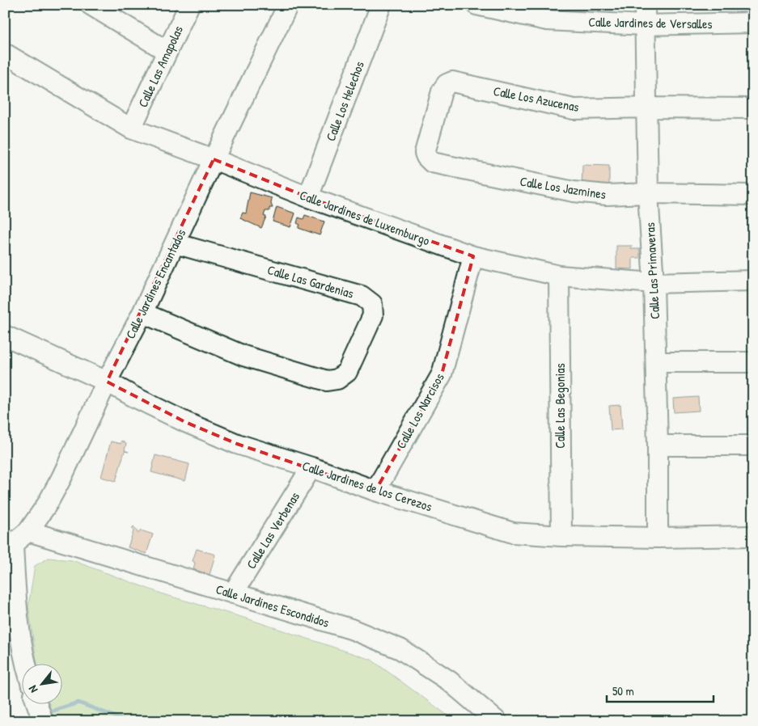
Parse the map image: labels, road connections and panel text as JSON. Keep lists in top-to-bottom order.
{
  "streets": {
    "street": [
      "Calle Jardines de Versalles",
      "Calle Las Amapolas",
      "Calle Los Azucenas",
      "Calle Los Helechos",
      "Calle Los Jazmines",
      "Calle Jardines de Luxemburgo",
      "Calle Las Primaveras",
      "Calle Las Gardenias",
      "Calle Jardines Encantados",
      "Calle Las Begonias",
      "Calle Los Narcisos",
      "Calle Jardines de los Cerezos",
      "Calle Las Verbenas",
      "Calle Jardines Escondidos"
    ]
  },
  "crossings": [
    ["Calle Jardines de Versalles", "Calle Las Primaveras"],
    ["Calle Las Amapolas", "Calle Jardines de Luxemburgo"],
    ["Calle Los Azucenas", "Calle Los Jazmines"],
    ["Calle Los Azucenas", "Calle Las Primaveras"],
    ["Calle Los Helechos", "Calle Jardines de Luxemburgo"],
    ["Calle Los Jazmines", "Calle Las Primaveras"],
    ["Calle Jardines de Luxemburgo", "Calle Las Primaveras"],
    ["Calle Jardines de Luxemburgo", "Calle Jardines Encantados"],
    ["Calle Jardines de Luxemburgo", "Calle Las Begonias"],
    ["Calle Jardines de Luxemburgo", "Calle Los Narcisos"],
    ["Calle Las Primaveras", "Calle Jardines de los Cerezos"],
    ["Calle Las Gardenias", "Calle Jardines Encantados"],
    ["Calle Jardines Encantados", "Calle Jardines de los Cerezos"],
    ["Calle Jardines Encantados", "Calle Jardines Escondidos"],
    ["Calle Las Begonias", "Calle Jardines de los Cerezos"],
    ["Calle Los Narcisos", "Calle Jardines de los Cerezos"],
    ["Calle Jardines de los Cerezos", "Calle Las Verbenas"],
    ["Calle Las Verbenas", "Calle Jardines Escondidos"]
  ],
  "scale_bar": "50 m",
  "north": "bottom left"
}
